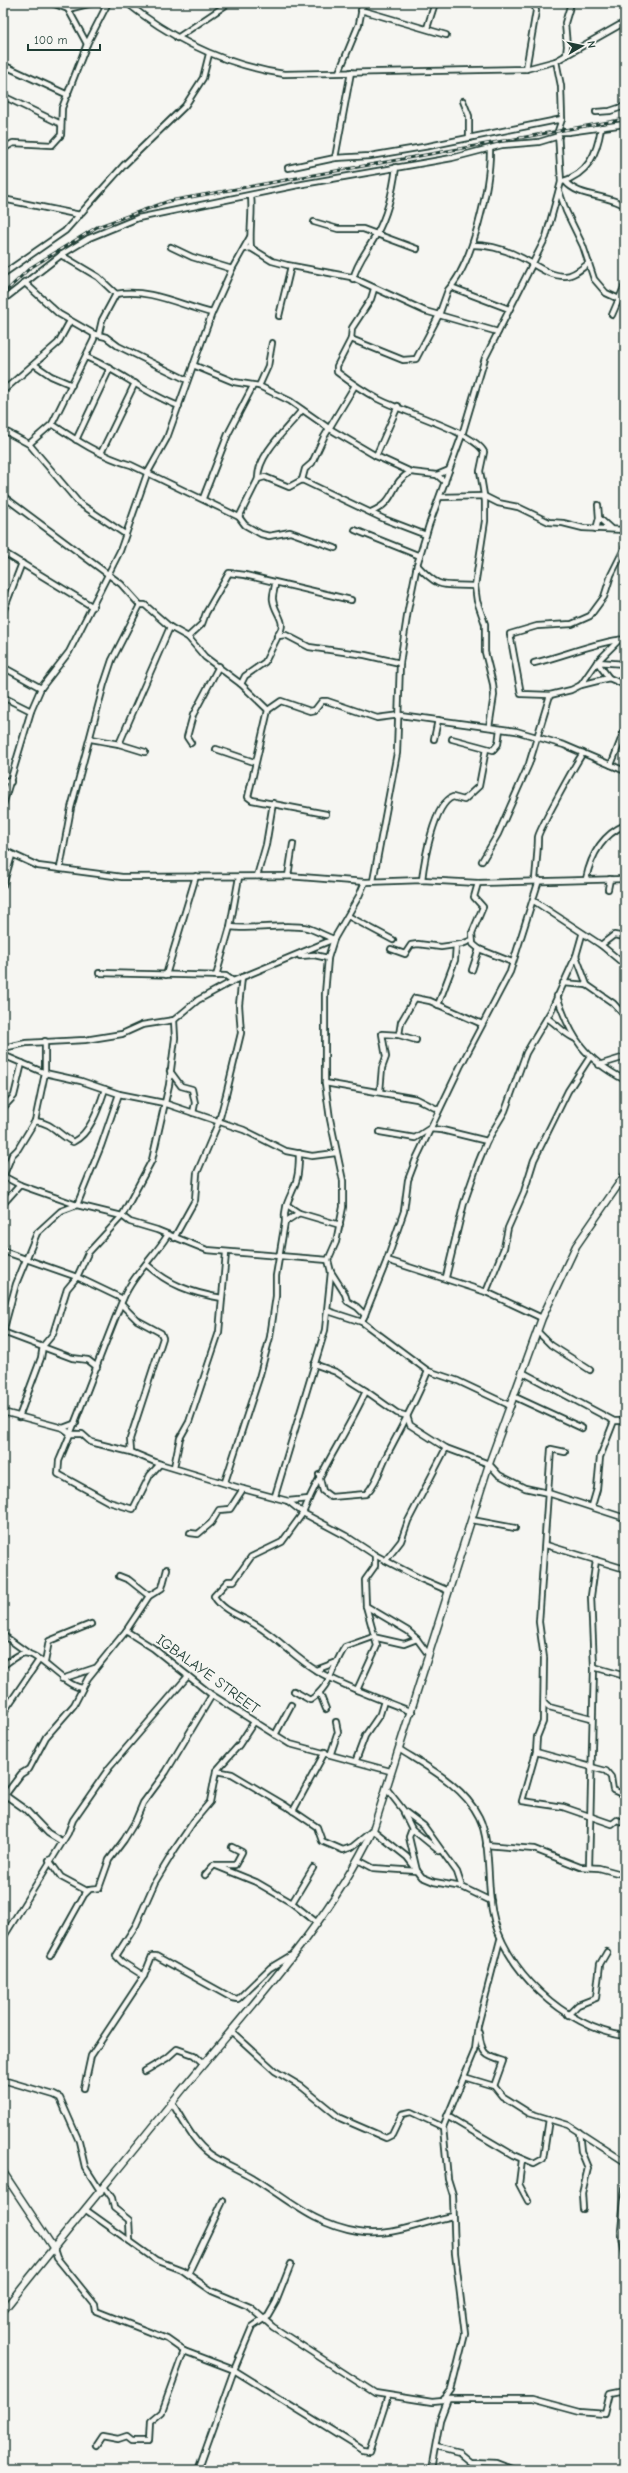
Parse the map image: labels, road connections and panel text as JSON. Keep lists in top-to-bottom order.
{
  "streets": {
    "street": ["IGBALAYE STREET"]
  },
  "scale_bar": "100 m",
  "north": "right"
}
